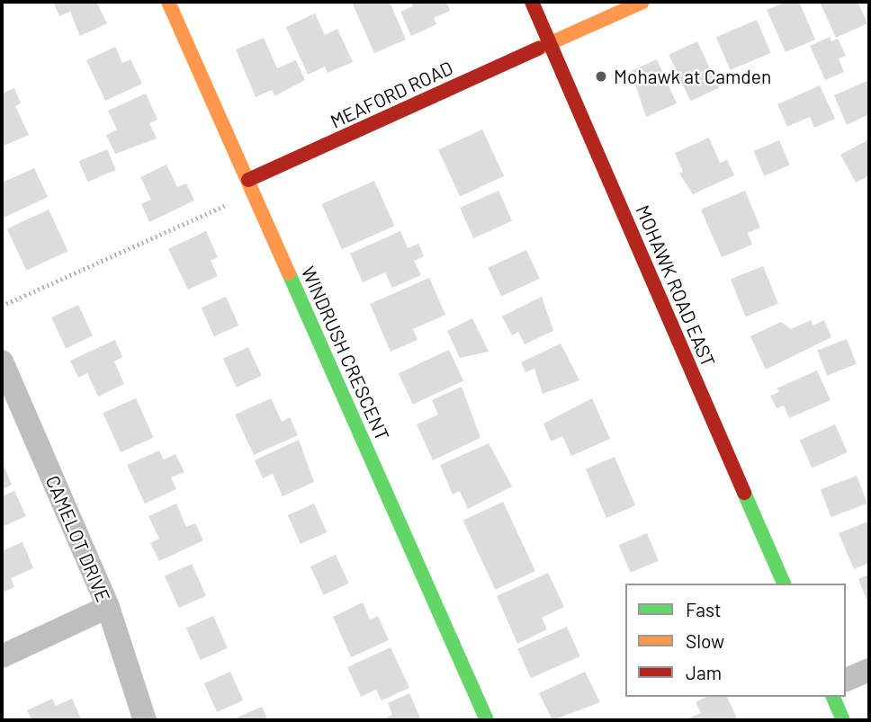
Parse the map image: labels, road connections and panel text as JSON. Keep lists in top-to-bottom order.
{
  "streets": {
    "street": [
      "MEAFORD ROAD",
      "MOHAWK ROAD EAST",
      "WINDRUSH CRESCENT",
      "CAMELOT DRIVE"
    ]
  },
  "crossings": [
    ["MEAFORD ROAD", "MOHAWK ROAD EAST"],
    ["MEAFORD ROAD", "WINDRUSH CRESCENT"]
  ],
  "places": ["Mohawk at Camden"],
  "legend": ["Fast", "Slow", "Jam"]
}
